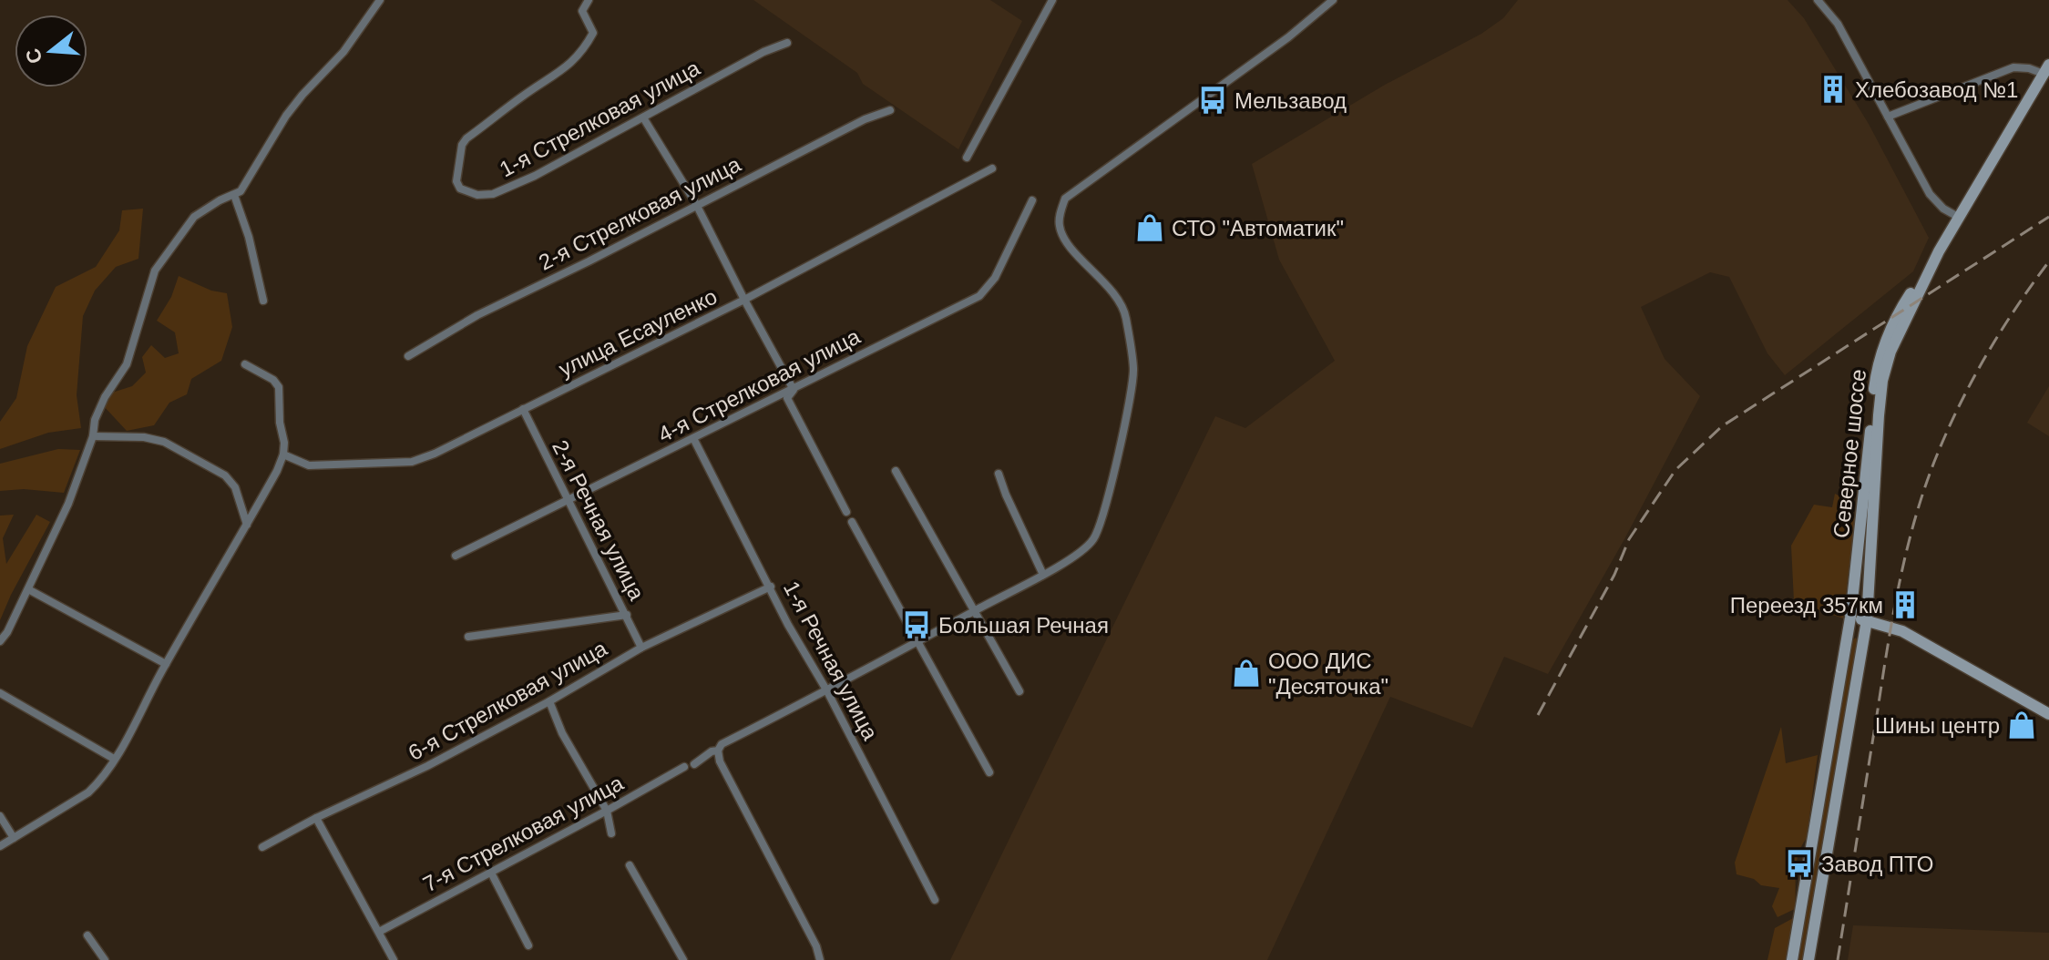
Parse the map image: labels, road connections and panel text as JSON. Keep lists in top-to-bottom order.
{
  "streets": {
    "main road": ["Северное шоссе"],
    "street": [
      "1-я Стрелковая улица",
      "2-я Стрелковая улица",
      "улица Есауленко",
      "4-я Стрелковая улица",
      "2-я Речная улица",
      "1-я Речная улица",
      "6-я Стрелковая улица",
      "7-я Стрелковая улица"
    ]
  },
  "crossings": [
    ["улица Есауленко", "2-я Речная улица"],
    ["4-я Стрелковая улица", "2-я Речная улица"],
    ["4-я Стрелковая улица", "1-я Речная улица"],
    ["2-я Речная улица", "6-я Стрелковая улица"],
    ["1-я Речная улица", "6-я Стрелковая улица"]
  ],
  "places": {
    "building": ["Хлебозавод №1", "Переезд 357км"],
    "bus stop": ["Мельзавод", "Большая Речная", "Завод ПТО"],
    "shop": ["СТО \"Автоматик\"", "ООО ДИС \"Десяточка\"", "Шины центр"]
  },
  "north": "left"
}
